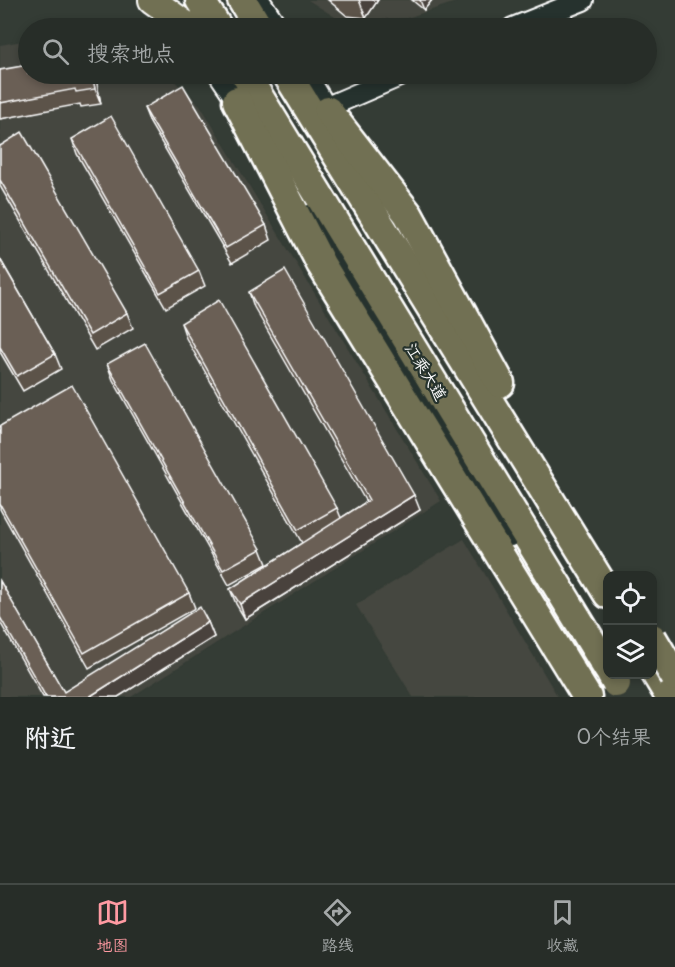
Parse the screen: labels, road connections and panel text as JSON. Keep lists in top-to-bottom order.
{
  "streets": {
    "highway": ["江乘大道"]
  },
  "page": {
    "search": "搜索地点",
    "heading": ["附近", "0个结果"],
    "nav": ["地图", "路线", "收藏"]
  }
}
